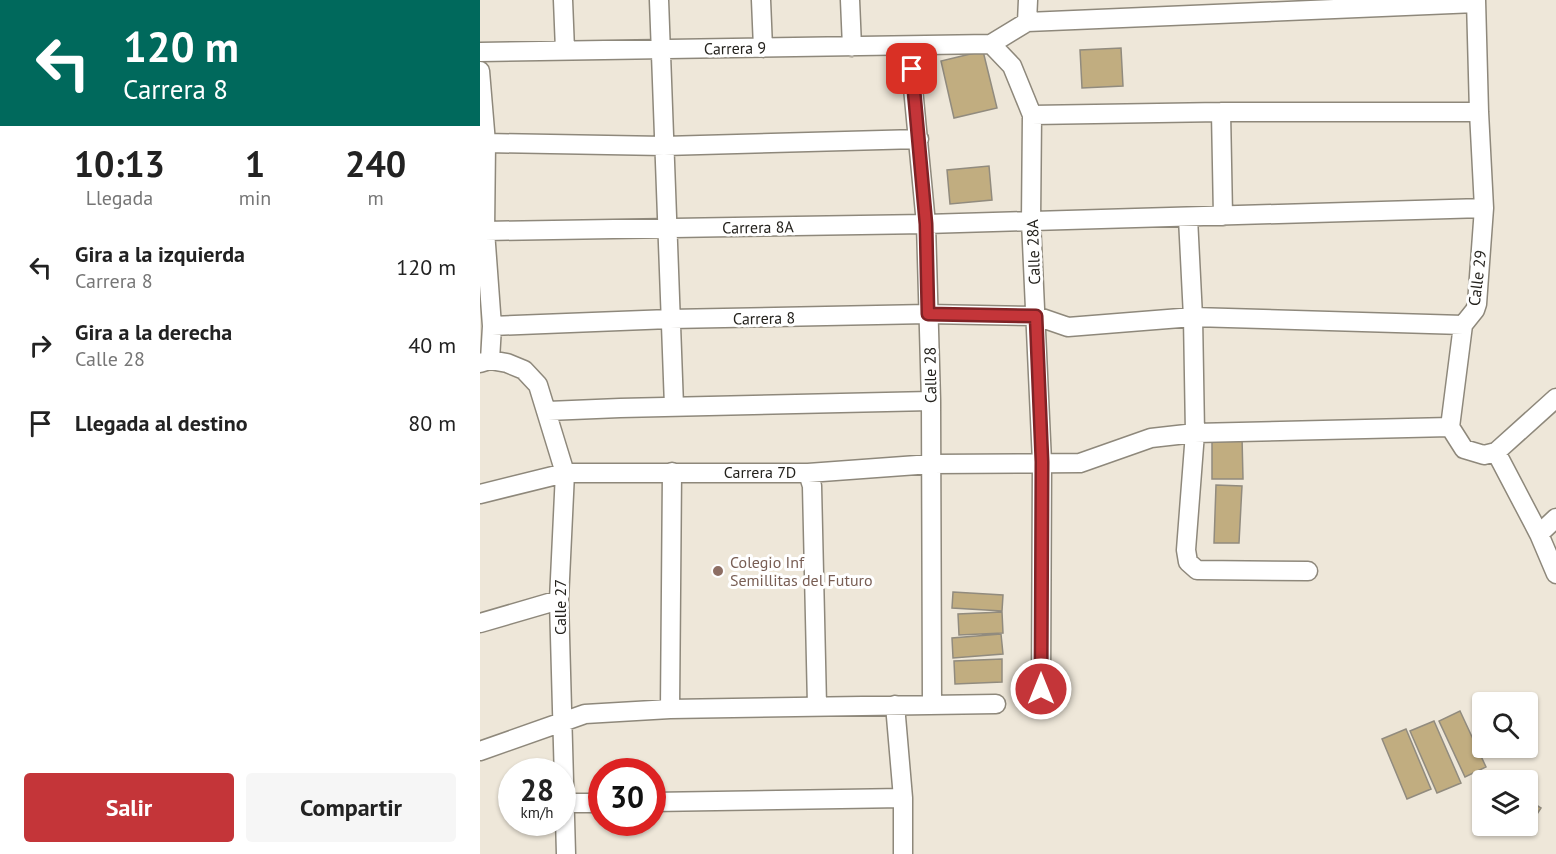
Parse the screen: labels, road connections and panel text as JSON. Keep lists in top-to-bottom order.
{
  "streets": {
    "street": [
      "Carrera 9",
      "Carrera 8A",
      "Calle 28A",
      "Calle 29",
      "Carrera 8",
      "Calle 28",
      "Carrera 7D",
      "Calle 27"
    ]
  },
  "crossings": [
    ["Carrera 9", "Calle 28A"],
    ["Carrera 9", "Calle 28"],
    ["Carrera 8A", "Calle 28A"],
    ["Carrera 8A", "Calle 29"],
    ["Carrera 8A", "Calle 28"],
    ["Calle 28A", "Carrera 8"],
    ["Calle 28A", "Carrera 7D"],
    ["Carrera 8", "Calle 28"],
    ["Calle 28", "Carrera 7D"],
    ["Carrera 7D", "Calle 27"]
  ],
  "places": ["Colegio Inf Semillitas del Futuro"],
  "page": {
    "turn": ["120 m", "Carrera 8"],
    "eta": [
      "10:13",
      "Llegada",
      "1",
      "min",
      "240",
      "m"
    ],
    "list": [
      {
        "name": "Gira a la izquierda",
        "note": "Carrera 8",
        "value": "120 m"
      },
      {
        "name": "Gira a la derecha",
        "note": "Calle 28",
        "value": "40 m"
      },
      {
        "name": "Llegada al destino",
        "value": "80 m"
      }
    ],
    "speed": "28 km/h",
    "limit": "30",
    "buttons": ["Salir", "Compartir"]
  }
}
